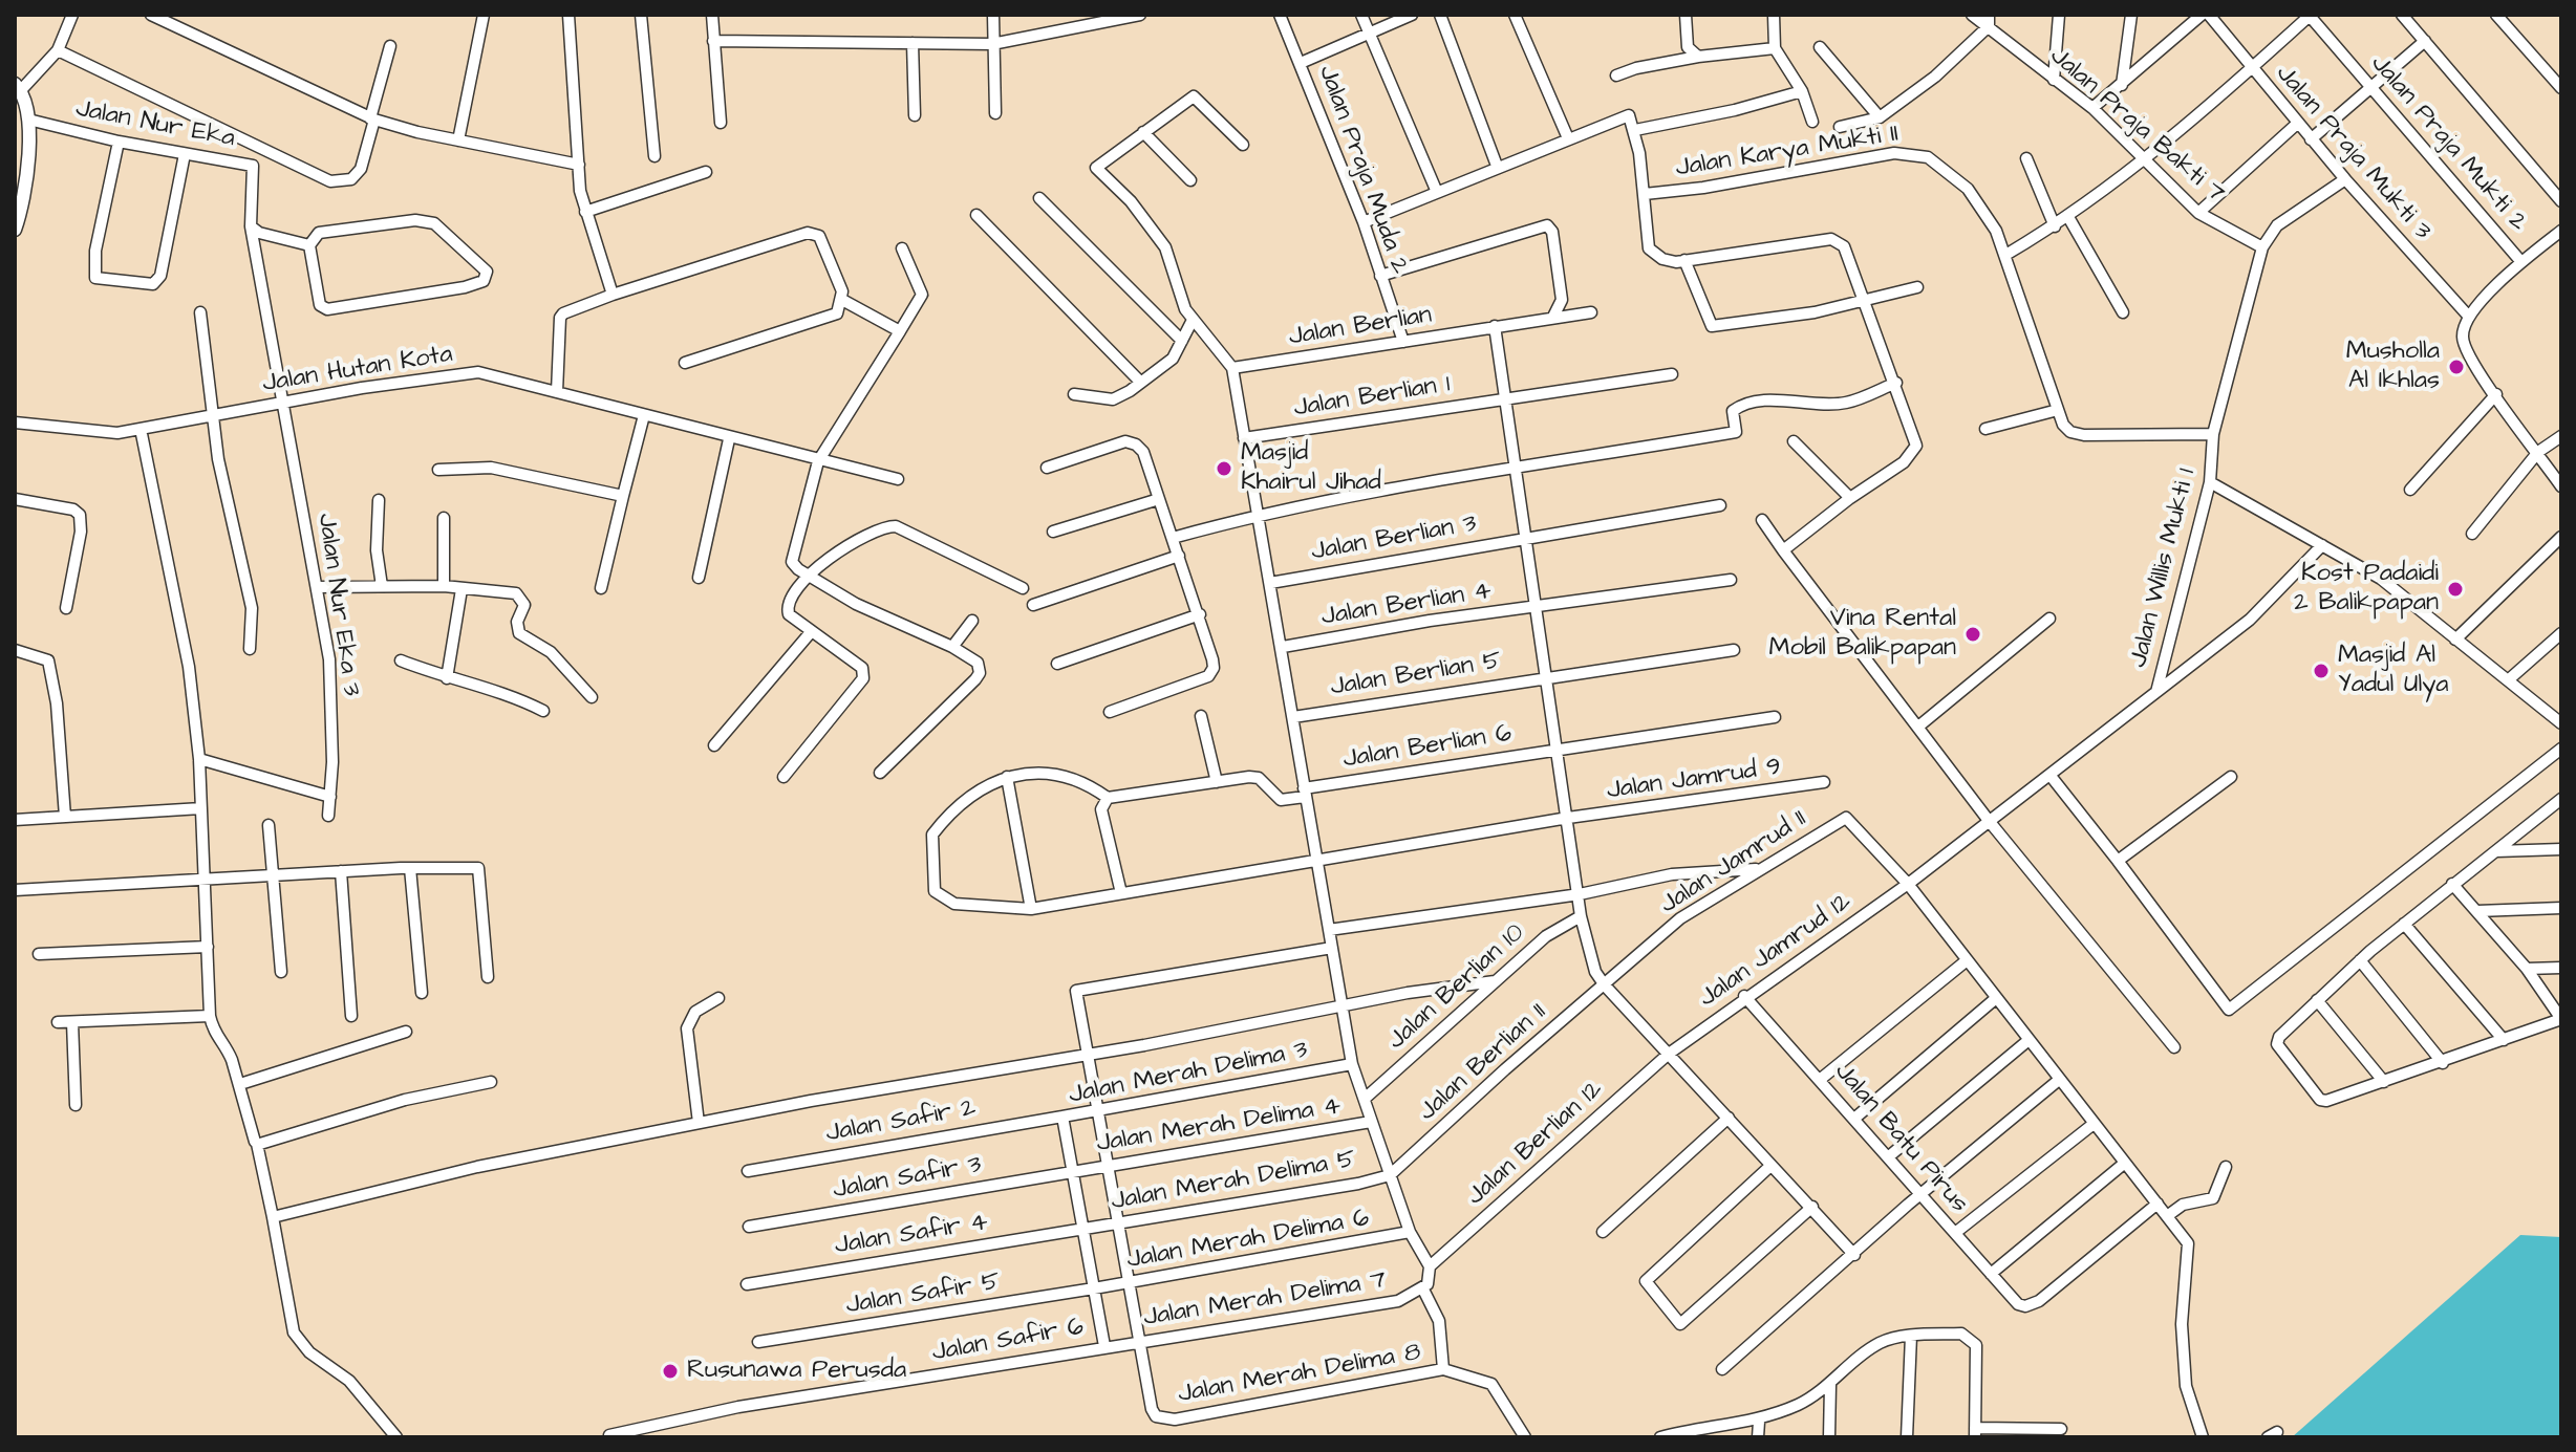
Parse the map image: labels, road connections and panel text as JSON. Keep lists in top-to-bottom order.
{
  "streets": {
    "street": [
      "Jalan Nur Eka",
      "Jalan Praja Bakti 7",
      "Jalan Praja Mukti 2",
      "Jalan Karya Mukti II",
      "Jalan Praja Mukti 3",
      "Jalan Praja Muda 2",
      "Jalan Berlian",
      "Jalan Hutan Kota",
      "Jalan Berlian 1",
      "Jalan Berlian 3",
      "Jalan Willis Mukti 1",
      "Jalan Nur Eka 3",
      "Jalan Berlian 4",
      "Jalan Berlian 5",
      "Jalan Berlian 6",
      "Jalan Jamrud 9",
      "Jalan Jamrud 11",
      "Jalan Jamrud 12",
      "Jalan Berlian 10",
      "Jalan Berlian 11",
      "Jalan Merah Delima 3",
      "Jalan Safir 2",
      "Jalan Merah Delima 4",
      "Jalan Batu Pirus",
      "Jalan Berlian 12",
      "Jalan Safir 3",
      "Jalan Merah Delima 5",
      "Jalan Safir 4",
      "Jalan Merah Delima 6",
      "Jalan Safir 5",
      "Jalan Merah Delima 7",
      "Jalan Safir 6",
      "Jalan Merah Delima 8"
    ]
  },
  "crossings": [
    ["Jalan Nur Eka", "Jalan Hutan Kota"],
    ["Jalan Nur Eka", "Jalan Nur Eka 3"],
    ["Jalan Praja Bakti 7", "Jalan Willis Mukti 1"],
    ["Jalan Praja Muda 2", "Jalan Berlian"],
    ["Jalan Hutan Kota", "Jalan Nur Eka 3"],
    ["Jalan Willis Mukti 1", "Jalan Jamrud 11"],
    ["Jalan Willis Mukti 1", "Jalan Jamrud 12"],
    ["Jalan Jamrud 11", "Jalan Jamrud 12"],
    ["Jalan Jamrud 11", "Jalan Berlian 11"],
    ["Jalan Jamrud 12", "Jalan Batu Pirus"],
    ["Jalan Jamrud 12", "Jalan Berlian 12"],
    ["Jalan Berlian 11", "Jalan Merah Delima 5"],
    ["Jalan Merah Delima 3", "Jalan Safir 2"],
    ["Jalan Merah Delima 3", "Jalan Merah Delima 4"],
    ["Jalan Merah Delima 3", "Jalan Safir 3"],
    ["Jalan Merah Delima 3", "Jalan Merah Delima 5"],
    ["Jalan Merah Delima 3", "Jalan Safir 4"],
    ["Jalan Merah Delima 3", "Jalan Merah Delima 6"],
    ["Jalan Merah Delima 3", "Jalan Safir 5"],
    ["Jalan Merah Delima 3", "Jalan Merah Delima 7"],
    ["Jalan Merah Delima 3", "Jalan Safir 6"],
    ["Jalan Merah Delima 3", "Jalan Merah Delima 8"],
    ["Jalan Merah Delima 4", "Jalan Safir 3"],
    ["Jalan Merah Delima 4", "Jalan Merah Delima 8"],
    ["Jalan Merah Delima 5", "Jalan Safir 4"],
    ["Jalan Merah Delima 5", "Jalan Merah Delima 8"],
    ["Jalan Merah Delima 6", "Jalan Safir 5"],
    ["Jalan Merah Delima 6", "Jalan Merah Delima 8"],
    ["Jalan Merah Delima 7", "Jalan Safir 6"],
    ["Jalan Merah Delima 7", "Jalan Merah Delima 8"]
  ],
  "places": [
    "Musholla Al Ikhlas",
    "Masjid Khairul Jihad",
    "Kost Padaidi 2 Balikpapan",
    "Vina Rental Mobil Balikpapan",
    "Masjid Al Yadul Ulya",
    "Rusunawa Perusda"
  ]
}
